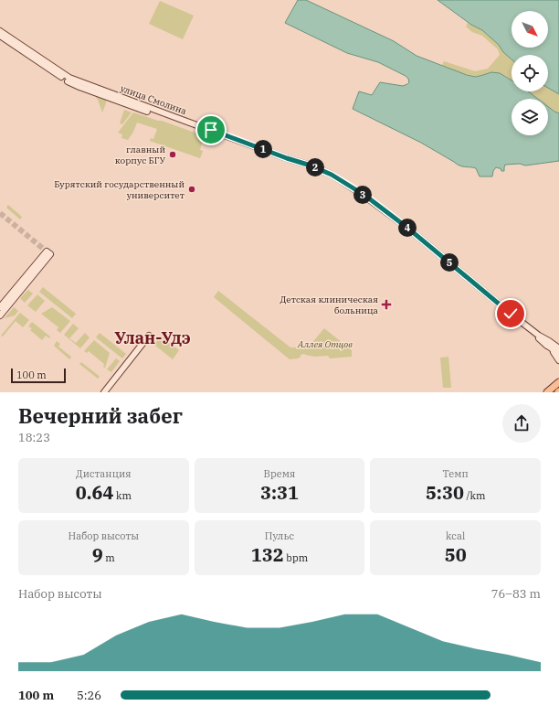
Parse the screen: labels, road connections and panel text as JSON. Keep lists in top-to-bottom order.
{
  "streets": {
    "main road": ["улица Смолина"]
  },
  "districts": ["Улан-Удэ"],
  "parks": ["Аллея Отцов"],
  "places": {
    "other": ["главный корпус БГУ", "Бурятский государственный университет"],
    "health": ["Детская клиническая больница"]
  },
  "scale_bar": "100 m",
  "north": "bottom right",
  "page": {
    "pins": [
      "1",
      "2",
      "3",
      "4",
      "5"
    ],
    "scale": "100 m",
    "heading": ["Вечерний забег", "18:23"],
    "stats": [
      ["Дистанция", "0.64 km"],
      ["Время", "3:31"],
      ["Темп", "5:30 /km"],
      ["Набор высоты", "9 m"],
      ["Пульс", "132 bpm"],
      ["kcal", "50"]
    ],
    "chart": ["Набор высоты", "76–83 m"],
    "list": [
      {
        "name": "100 m",
        "note": "5:26"
      }
    ]
  }
}
